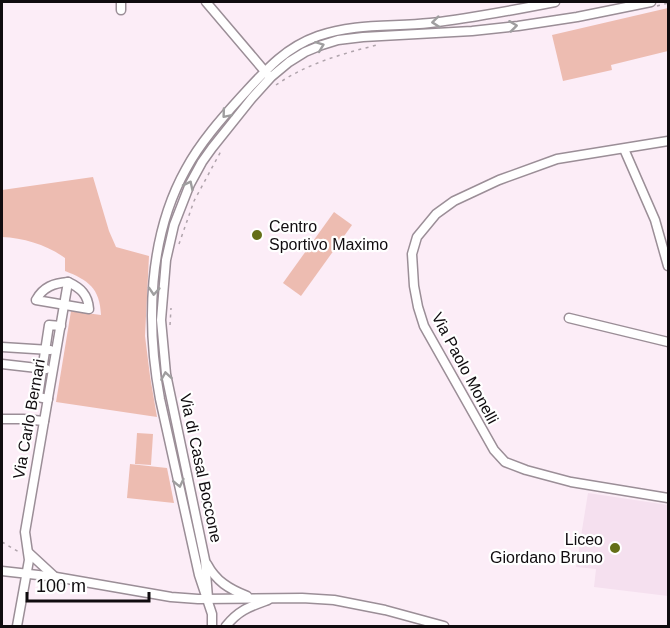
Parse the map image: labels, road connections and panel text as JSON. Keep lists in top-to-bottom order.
{
  "streets": {
    "street": ["Via Paolo Monelli", "Via Carlo Bernari", "Via di Casal Boccone"]
  },
  "places": ["Centro Sportivo Maximo", "Liceo Giordano Bruno"],
  "scale_bar": "100 m"
}
